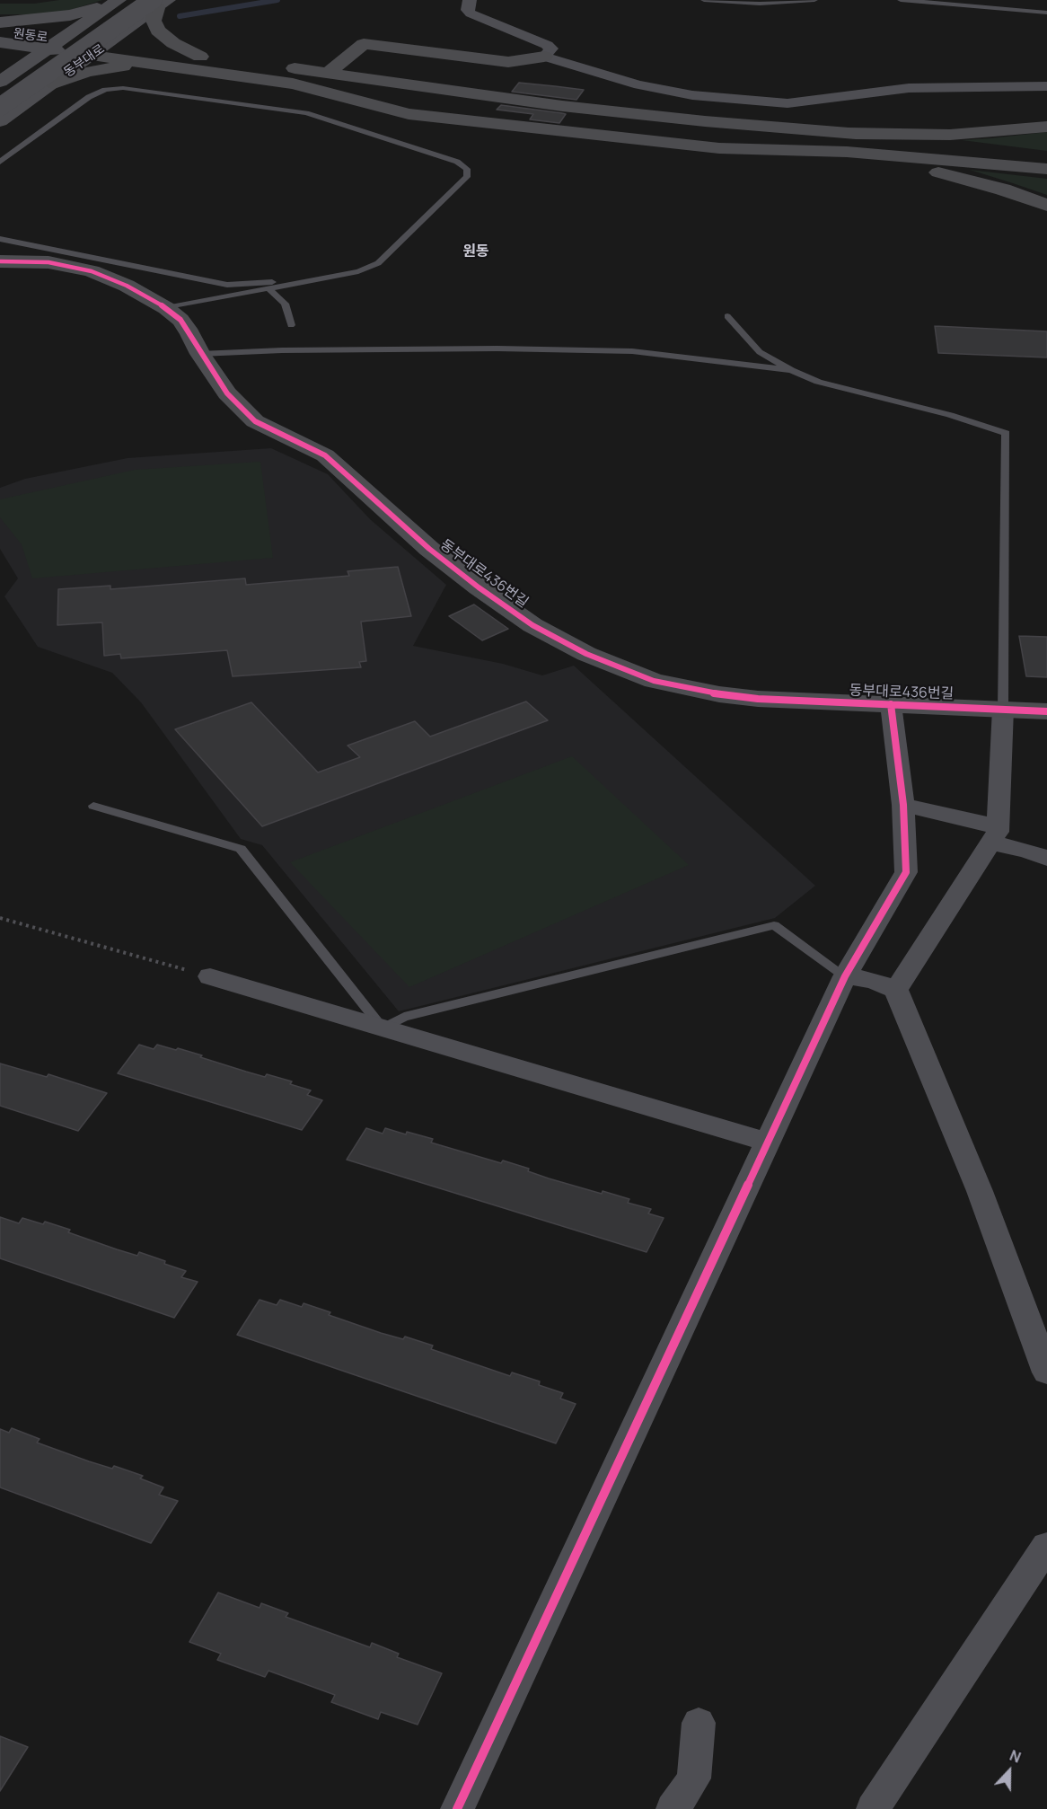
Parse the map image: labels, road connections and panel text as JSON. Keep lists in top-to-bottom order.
{
  "streets": {
    "street": ["원동로", "동부대로", "동부대로436번길"]
  },
  "districts": ["원동"],
  "north": "top"
}
